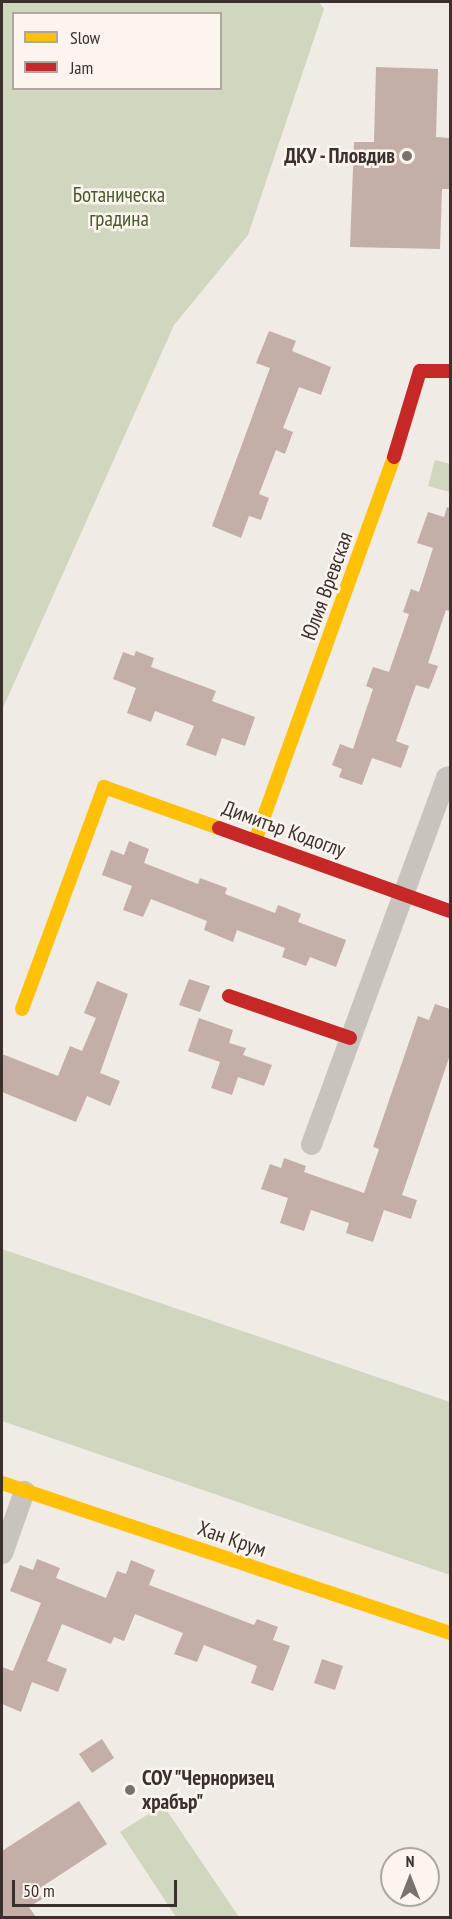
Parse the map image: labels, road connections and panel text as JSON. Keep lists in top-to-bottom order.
{
  "streets": {
    "street": ["Юлия Вревская", "Димитър Кодоглу", "Хан Крум"]
  },
  "crossings": [
    ["Юлия Вревская", "Димитър Кодоглу"]
  ],
  "parks": ["Ботаническа градина"],
  "places": ["ДКУ - Пловдив", "СОУ \"Черноризец храбър\""],
  "legend": ["Slow", "Jam"],
  "scale_bar": "50 m",
  "north": "top"
}
